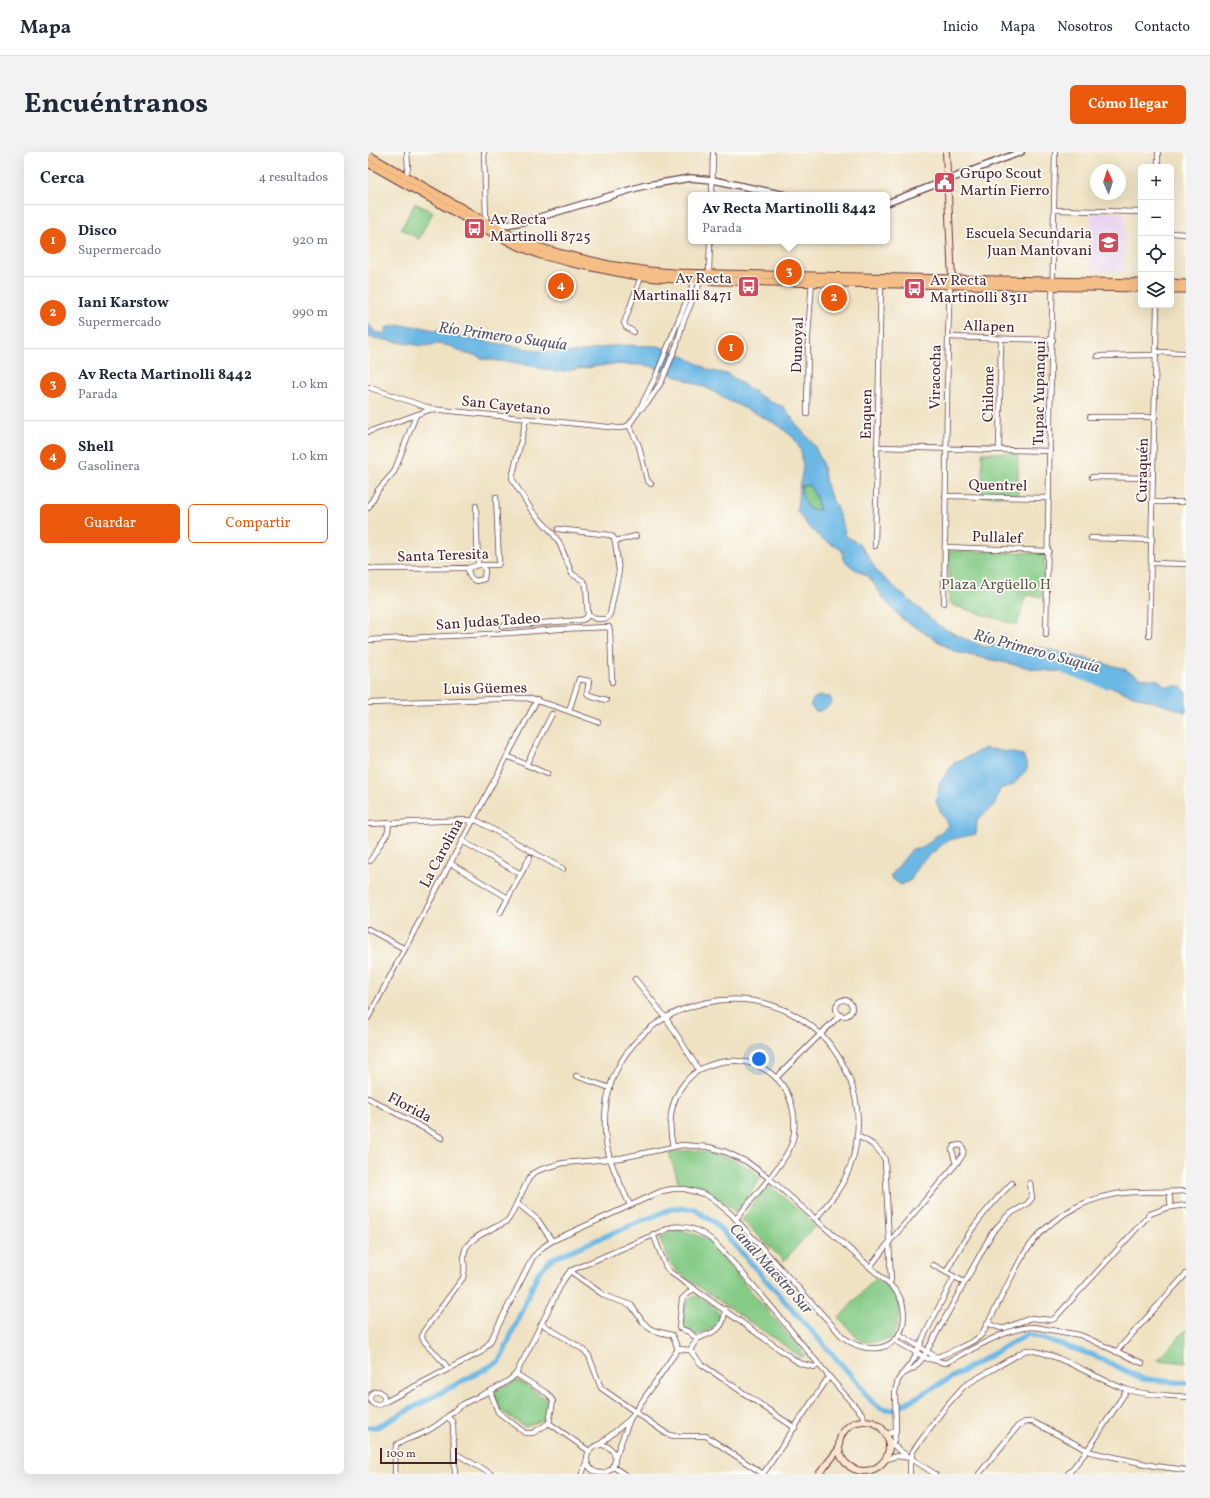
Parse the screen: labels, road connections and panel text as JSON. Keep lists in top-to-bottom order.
{
  "streets": {
    "main road": ["Viracocha"],
    "street": [
      "Allapen",
      "Dunoyal",
      "Tupac Yupanqui",
      "Chilome",
      "San Cayetano",
      "Enquen",
      "Curaquén",
      "Quentrel",
      "Pullalef",
      "Santa Teresita",
      "San Judas Tadeo",
      "Luis Güemes",
      "La Carolina",
      "Florida"
    ]
  },
  "crossings": [
    ["Allapen", "Viracocha"],
    ["Allapen", "Tupac Yupanqui"],
    ["Allapen", "Chilome"],
    ["Viracocha", "Quentrel"],
    ["Viracocha", "Pullalef"],
    ["Tupac Yupanqui", "Quentrel"],
    ["Tupac Yupanqui", "Pullalef"],
    ["Luis Güemes", "La Carolina"]
  ],
  "water": ["Río Primero o Suquía", "Canal Maestro Sur"],
  "parks": ["Plaza Argüello H"],
  "places": {
    "public building": ["Grupo Scout Martín Fierro"],
    "bus stop": ["Av Recta Martinolli 8725", "Av Recta Martinalli 8471", "Av Recta Martinolli 8311"],
    "school or university": ["Escuela Secundaria Juan Mantovani"]
  },
  "scale_bar": "100 m",
  "north": "top",
  "page": {
    "header": "Mapa",
    "nav": [
      "Inicio",
      "Mapa",
      "Nosotros",
      "Contacto"
    ],
    "title": "Encuéntranos",
    "buttons": [
      "Cómo llegar",
      ["Guardar", "Compartir"]
    ],
    "heading": ["Cerca", "4 resultados"],
    "map_buttons": ["+", "−"],
    "popup": ["Av Recta Martinolli 8442", "Parada"],
    "list": [
      {
        "mark": "1",
        "name": "Disco",
        "note": "Supermercado",
        "value": "920 m"
      },
      {
        "mark": "2",
        "name": "Iani Karstow",
        "note": "Supermercado",
        "value": "990 m"
      },
      {
        "mark": "3",
        "name": "Av Recta Martinolli 8442",
        "note": "Parada",
        "value": "1.0 km"
      },
      {
        "mark": "4",
        "name": "Shell",
        "note": "Gasolinera",
        "value": "1.0 km"
      }
    ],
    "pins": [
      "3",
      "4",
      "2",
      "1"
    ],
    "scale": "100 m"
  }
}
